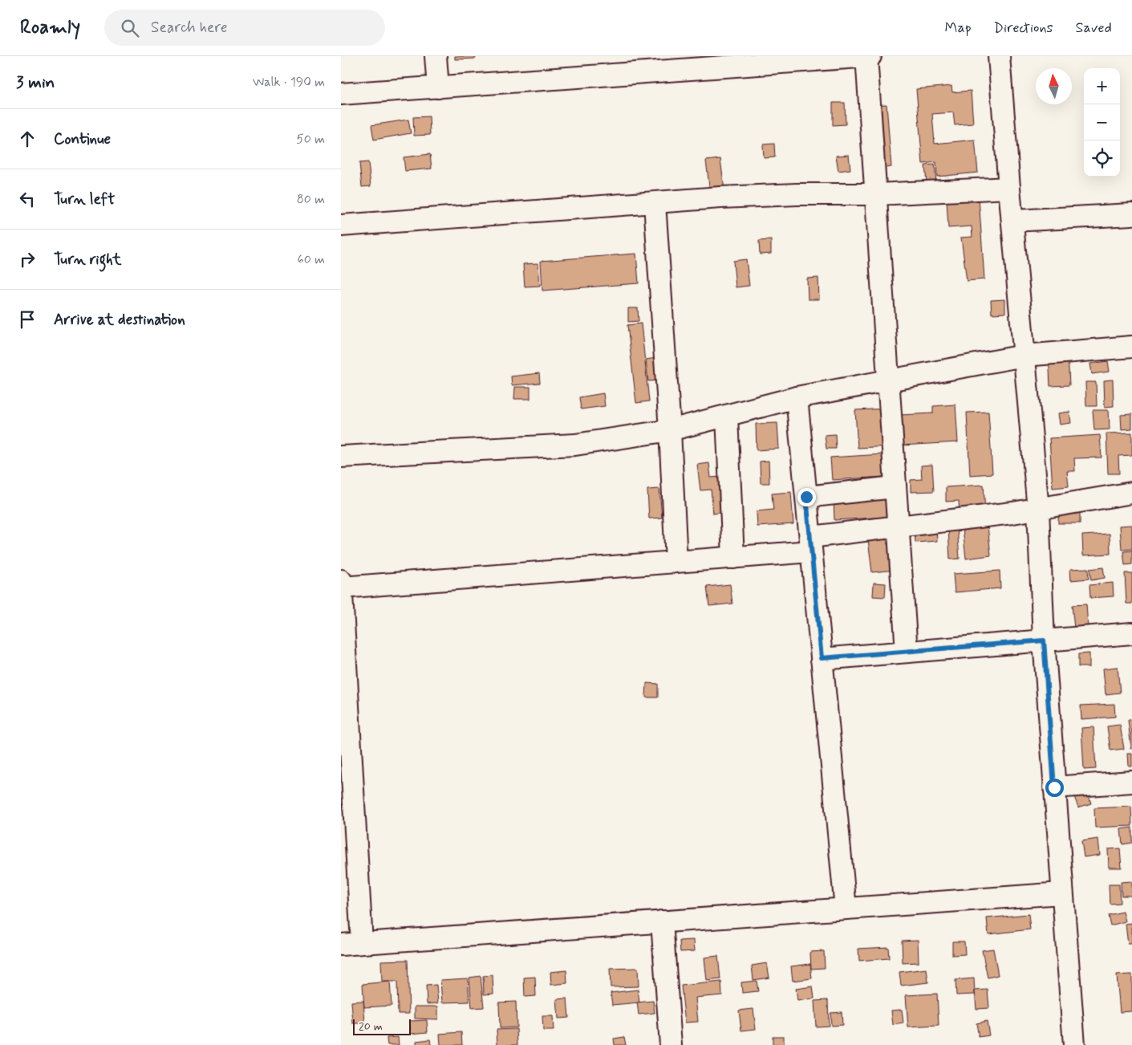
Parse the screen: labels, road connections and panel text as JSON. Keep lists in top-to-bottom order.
{
  "scale_bar": "20 m",
  "north": "top",
  "page": {
    "header": "Roamly",
    "search": "Search here",
    "nav": ["Map", "Directions", "Saved"],
    "heading": ["3 min", "Walk · 190 m"],
    "map_buttons": ["+", "−"],
    "list": [
      ["Continue", "50 m"],
      ["Turn left", "80 m"],
      ["Turn right", "60 m"],
      "Arrive at destination"
    ],
    "scale": "20 m"
  }
}
